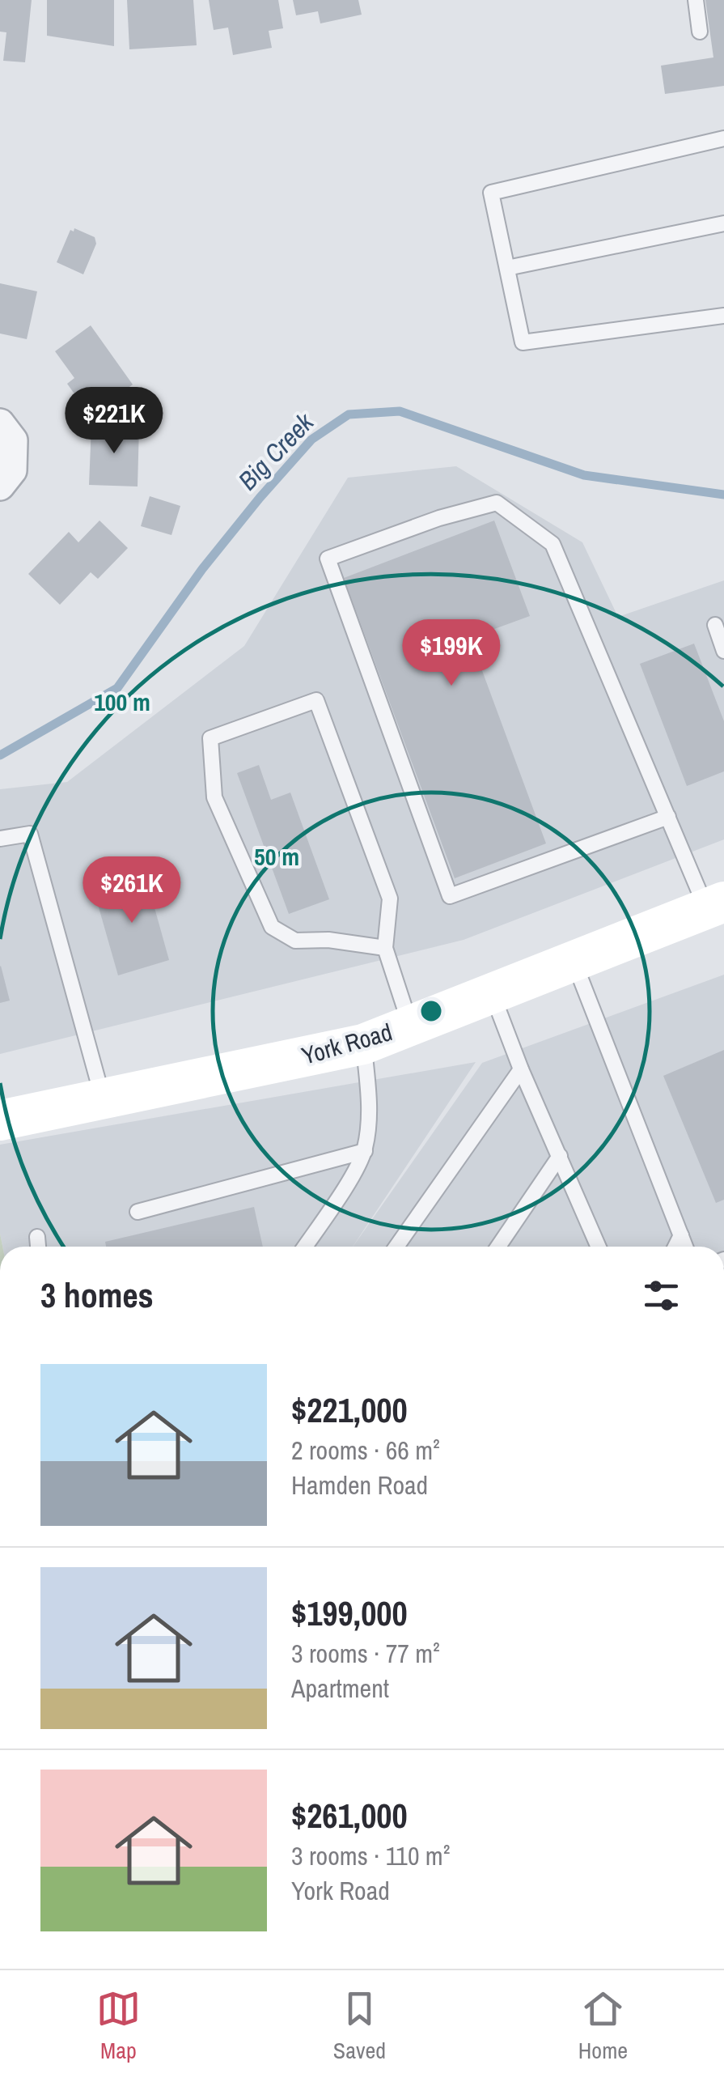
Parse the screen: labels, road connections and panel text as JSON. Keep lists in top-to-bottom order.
{
  "streets": {
    "main road": ["York Road"]
  },
  "water": ["Big Creek"],
  "page": {
    "price": ["$221K", "$199K", "$261K"],
    "heading": "3 homes",
    "list": [
      {
        "name": "$221,000",
        "note": "2 rooms · 66 m² · Hamden Road"
      },
      {
        "name": "$199,000",
        "note": "3 rooms · 77 m² · Apartment"
      },
      {
        "name": "$261,000",
        "note": "3 rooms · 110 m² · York Road"
      }
    ],
    "tabs": ["Map", "Saved", "Home"]
  },
  "rings": ["100 m", "50 m"]
}
